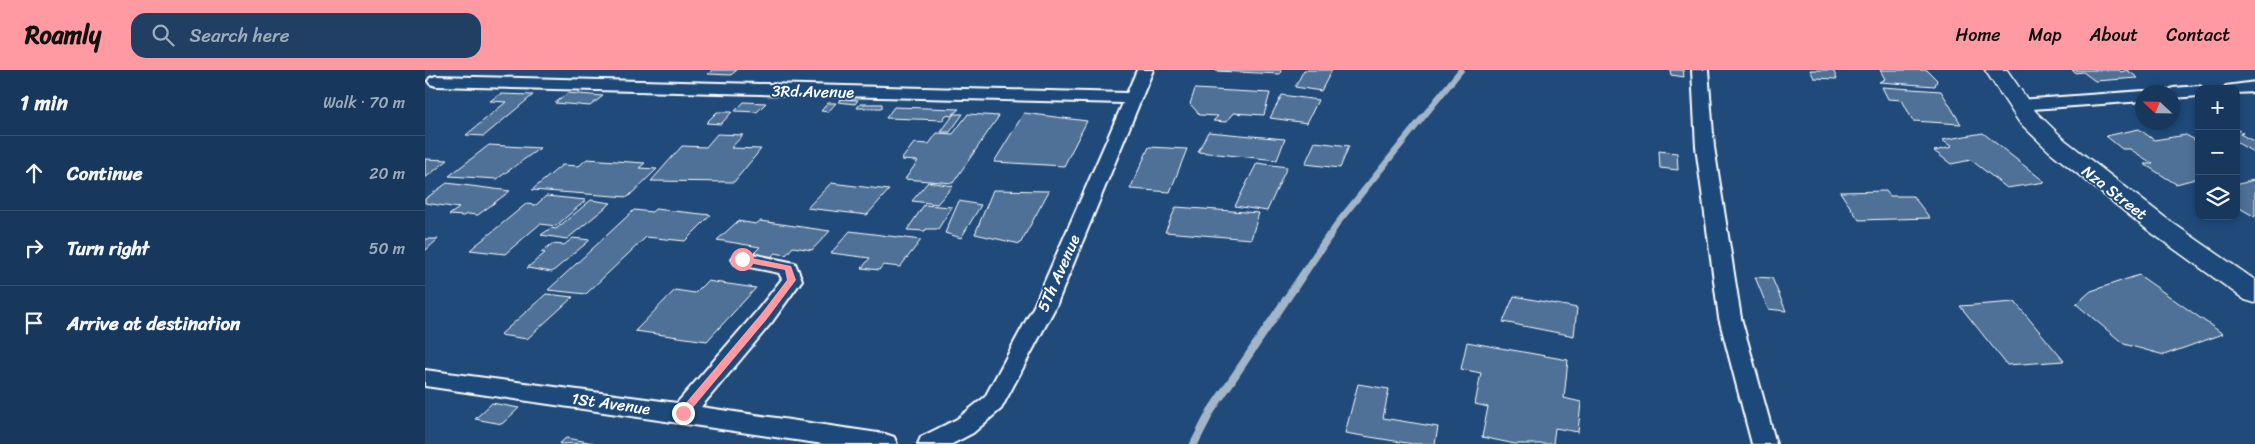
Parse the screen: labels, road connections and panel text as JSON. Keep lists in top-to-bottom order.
{
  "streets": {
    "street": [
      "3Rd Avenue",
      "Nza Street",
      "5Th Avenue",
      "1St Avenue"
    ]
  },
  "crossings": [
    ["3Rd Avenue", "5Th Avenue"]
  ],
  "north": "left",
  "page": {
    "header": "Roamly",
    "search": "Search here",
    "nav": [
      "Home",
      "Map",
      "About",
      "Contact"
    ],
    "heading": ["1 min", "Walk · 70 m"],
    "map_buttons": ["+", "−"],
    "list": [
      ["Continue", "20 m"],
      ["Turn right", "50 m"],
      "Arrive at destination"
    ]
  }
}
